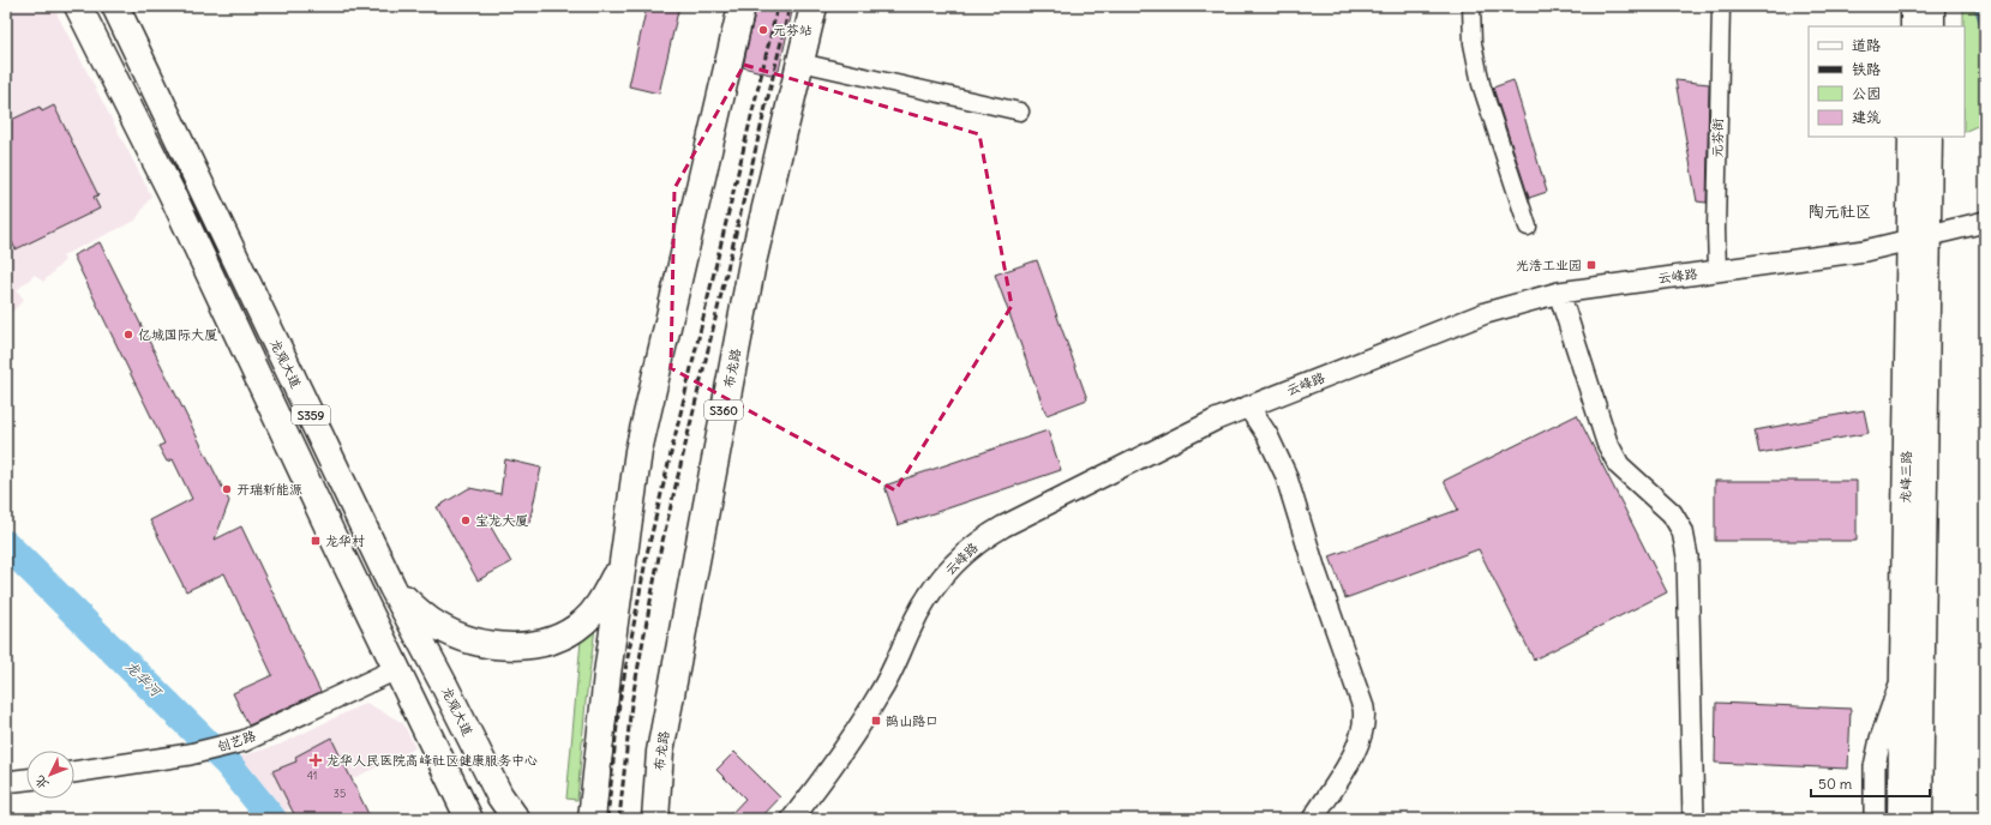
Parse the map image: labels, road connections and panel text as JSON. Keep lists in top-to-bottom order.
{
  "streets": {
    "main road": [
      "龙观大道",
      "布龙路",
      "S360",
      "S359",
      "龙峰三路"
    ],
    "street": ["元芬街", "云峰路", "创艺路"]
  },
  "crossings": [
    ["元芬街", "云峰路"],
    ["云峰路", "龙峰三路"],
    ["S359", "创艺路"]
  ],
  "districts": ["陶元社区"],
  "water": ["龙华河"],
  "places": {
    "other": [
      "元芬站",
      "亿城国际大厦",
      "开瑞新能源",
      "宝龙大厦"
    ],
    "transit": ["光浩工业园", "龙华村", "鹊山路口"],
    "health": ["龙华人民医院高峰社区健康服务中心"]
  },
  "house_numbers": ["41", "35"],
  "legend": [
    "道路",
    "铁路",
    "公园",
    "建筑"
  ],
  "scale_bar": "50 m",
  "north": "bottom left"
}
